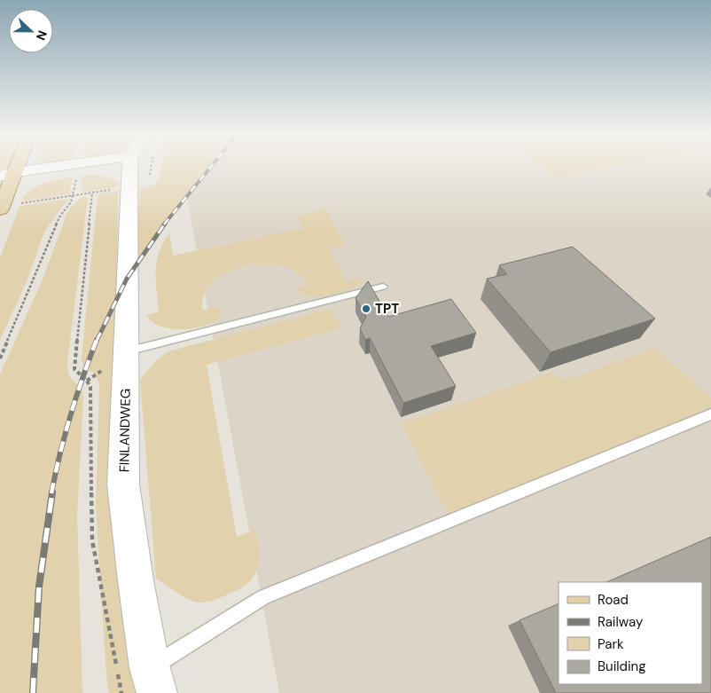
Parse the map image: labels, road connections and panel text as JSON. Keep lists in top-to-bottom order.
{
  "streets": {
    "street": ["FINLANDWEG"]
  },
  "places": ["TPT"],
  "legend": [
    "Road",
    "Railway",
    "Park",
    "Building"
  ],
  "north": "right"
}
